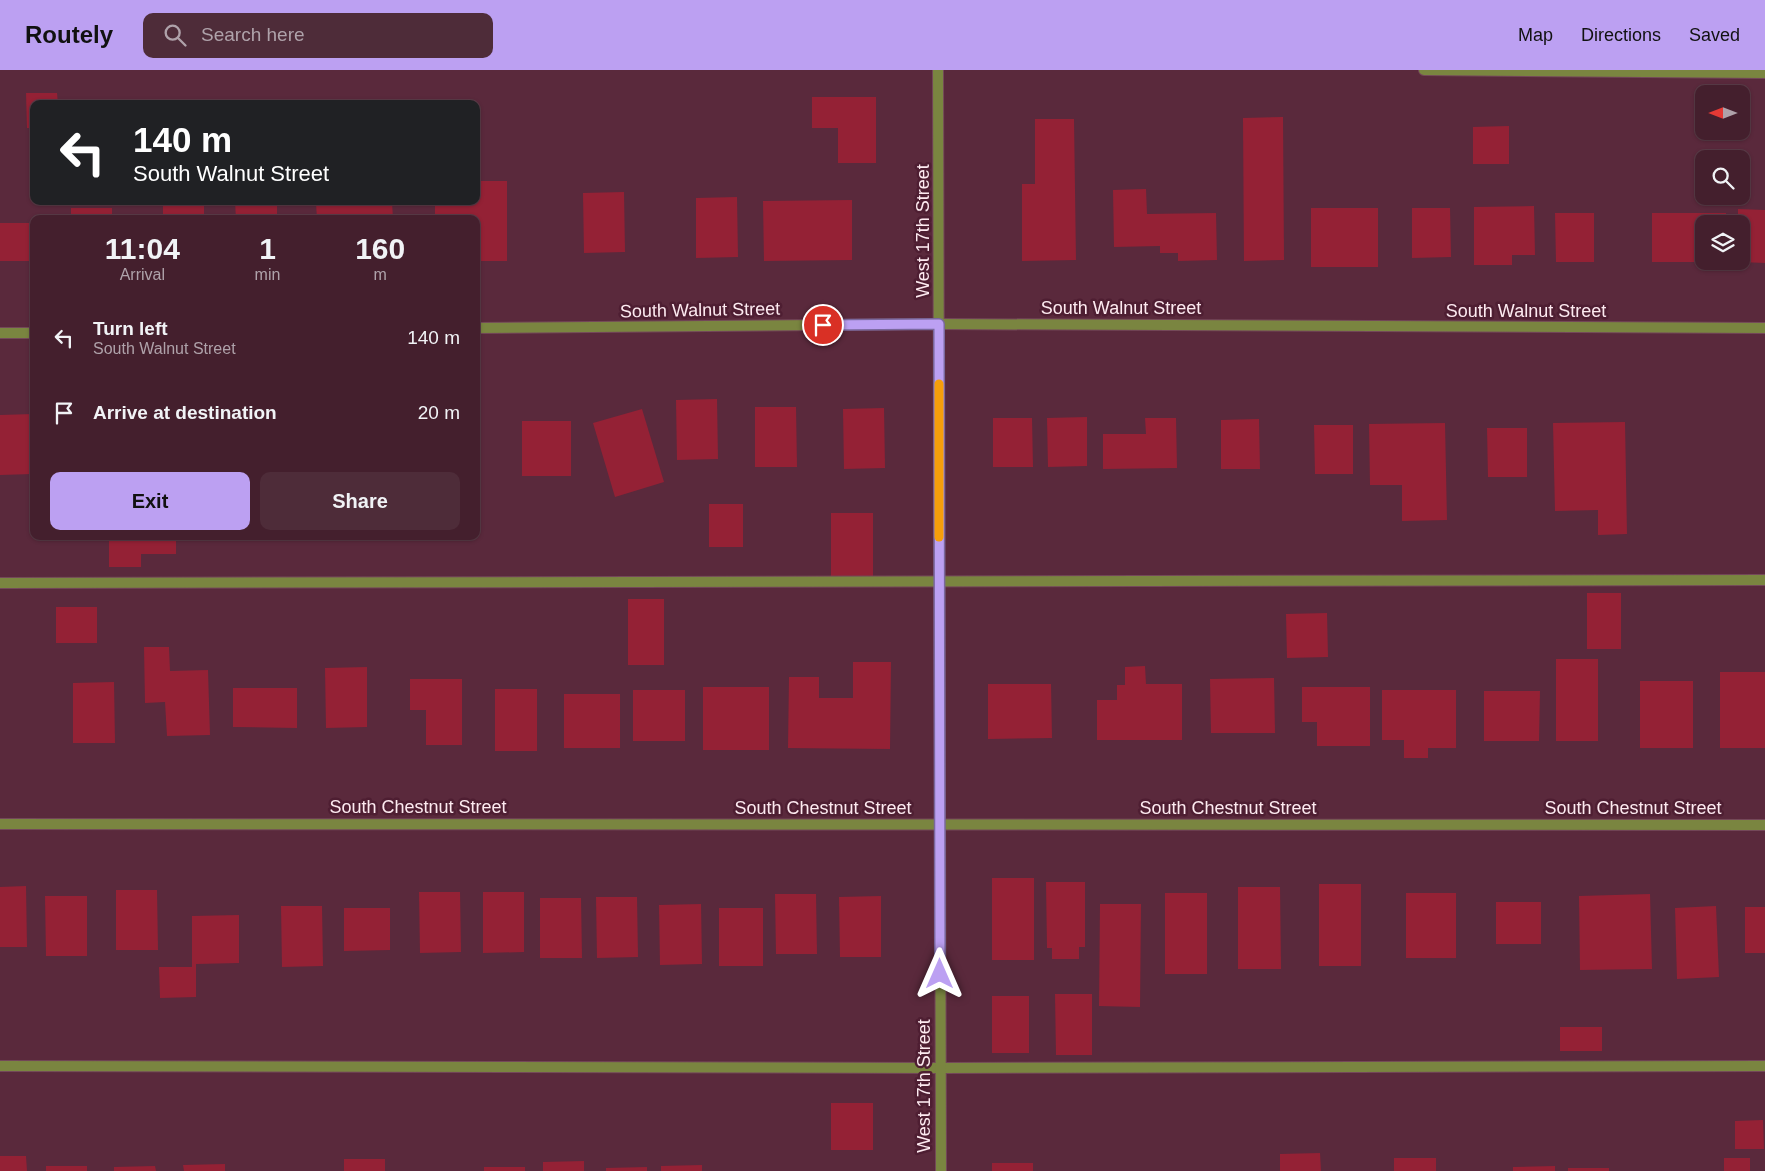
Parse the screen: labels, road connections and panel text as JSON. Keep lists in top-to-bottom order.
{
  "streets": {
    "street": ["West 17th Street", "South Walnut Street", "South Chestnut Street"]
  },
  "crossings": [
    ["West 17th Street", "South Walnut Street"],
    ["West 17th Street", "South Chestnut Street"]
  ],
  "north": "left",
  "page": {
    "header": "Routely",
    "search": "Search here",
    "nav": ["Map", "Directions", "Saved"],
    "turn": ["140 m", "South Walnut Street"],
    "eta": [
      "11:04",
      "Arrival",
      "1",
      "min",
      "160",
      "m"
    ],
    "list": [
      {
        "name": "Turn left",
        "note": "South Walnut Street",
        "value": "140 m"
      },
      {
        "name": "Arrive at destination",
        "value": "20 m"
      }
    ],
    "buttons": ["Exit", "Share"]
  }
}
